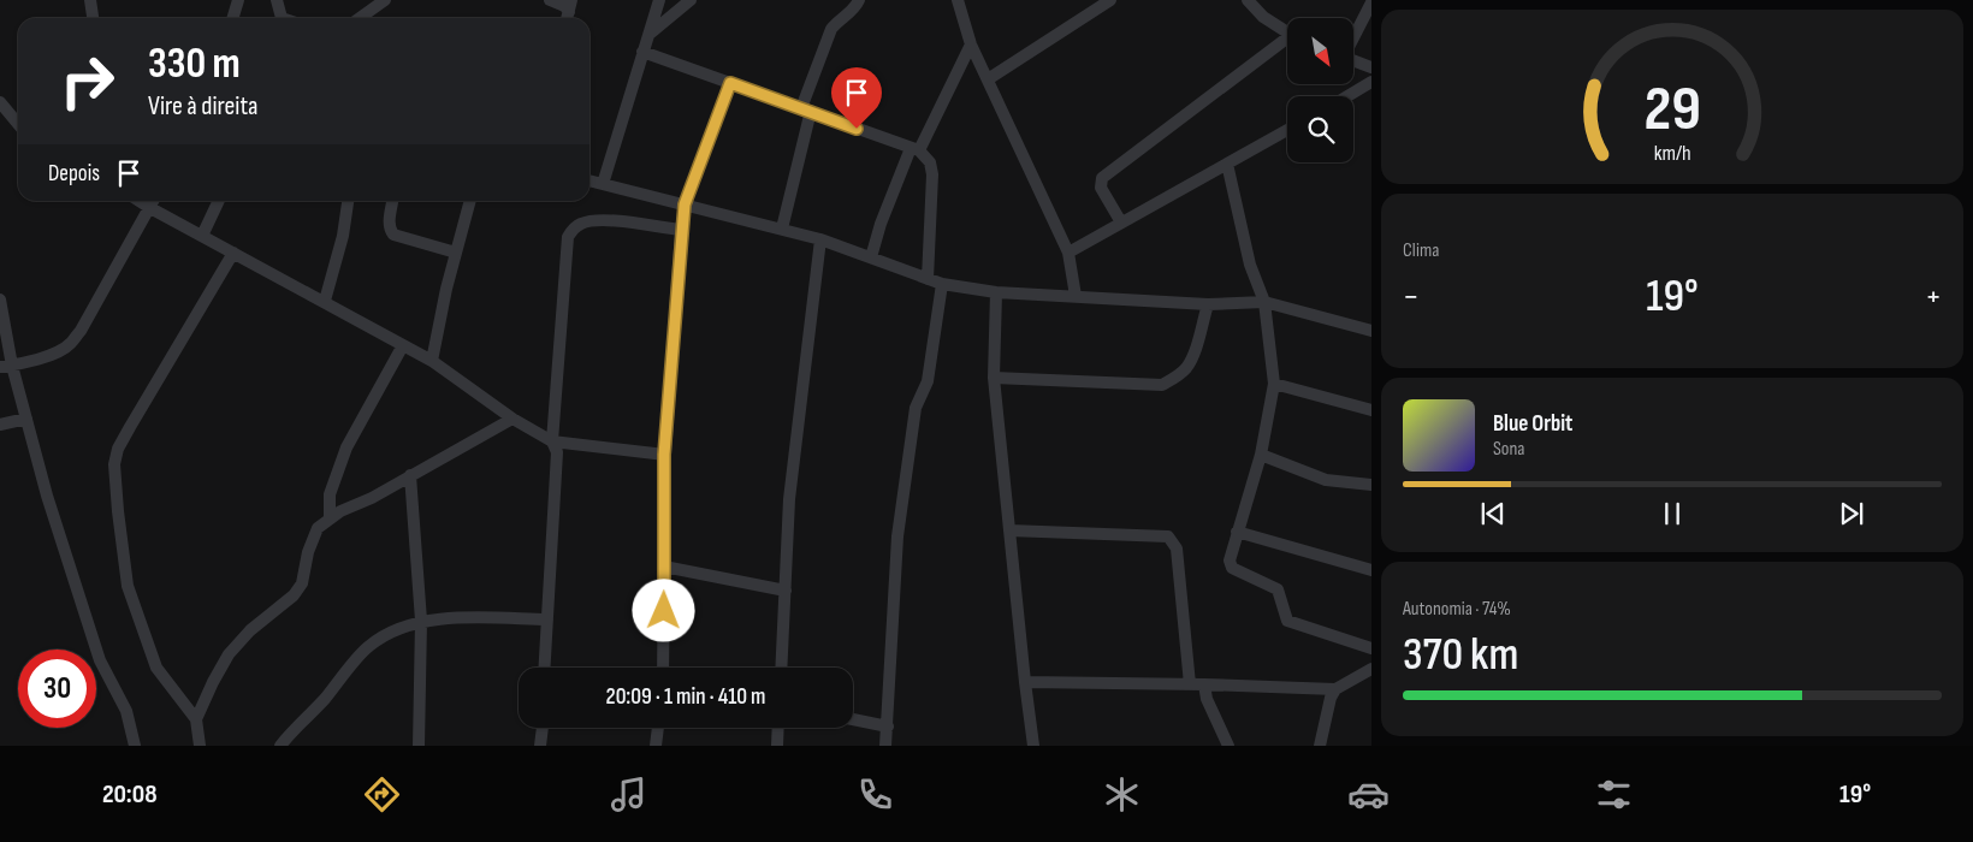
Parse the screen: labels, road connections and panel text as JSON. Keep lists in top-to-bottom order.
{
  "north": "bottom right",
  "page": {
    "turn": ["330 m", "Vire à direita"],
    "then": "Depois",
    "tile": [
      "Clima",
      ["Autonomia · 74%", "370 km"]
    ],
    "heat": ["−", "19°", "+"],
    "song": ["Blue Orbit", "Sona"],
    "limit": "30",
    "trip": "20:09 · 1 min · 410 m",
    "tabs": ["20:08", "19°"],
    "gauge": ["29", "km/h"]
  }
}
